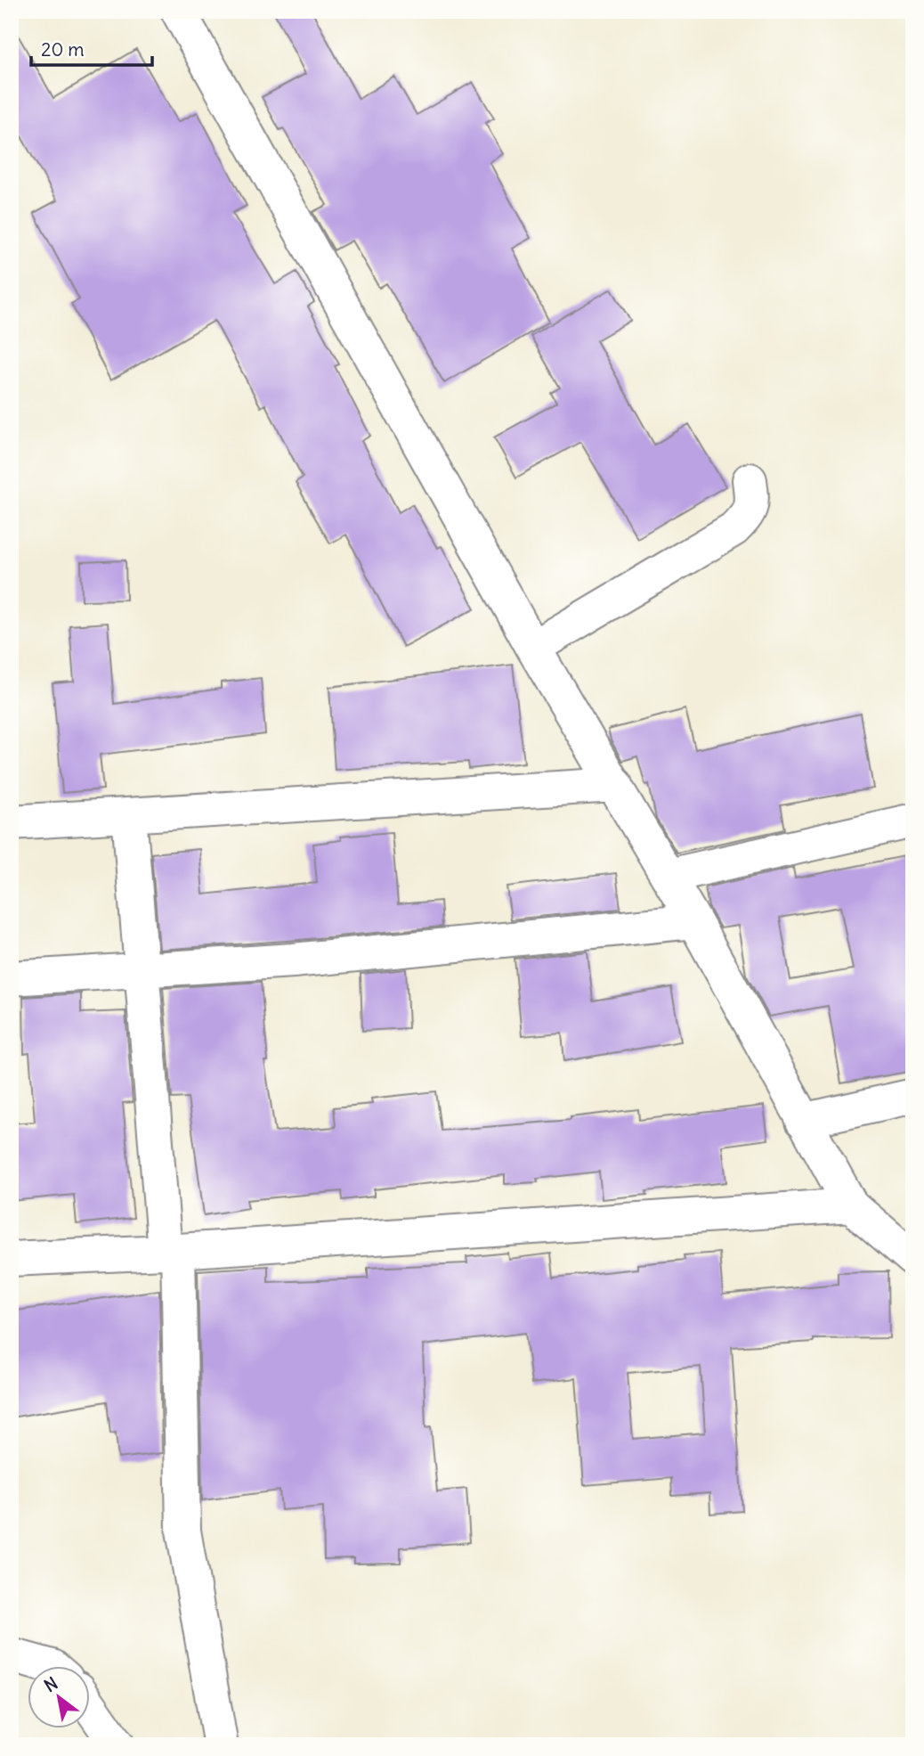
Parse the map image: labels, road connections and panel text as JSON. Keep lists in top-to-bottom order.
{
  "scale_bar": "20 m",
  "north": "top left"
}
